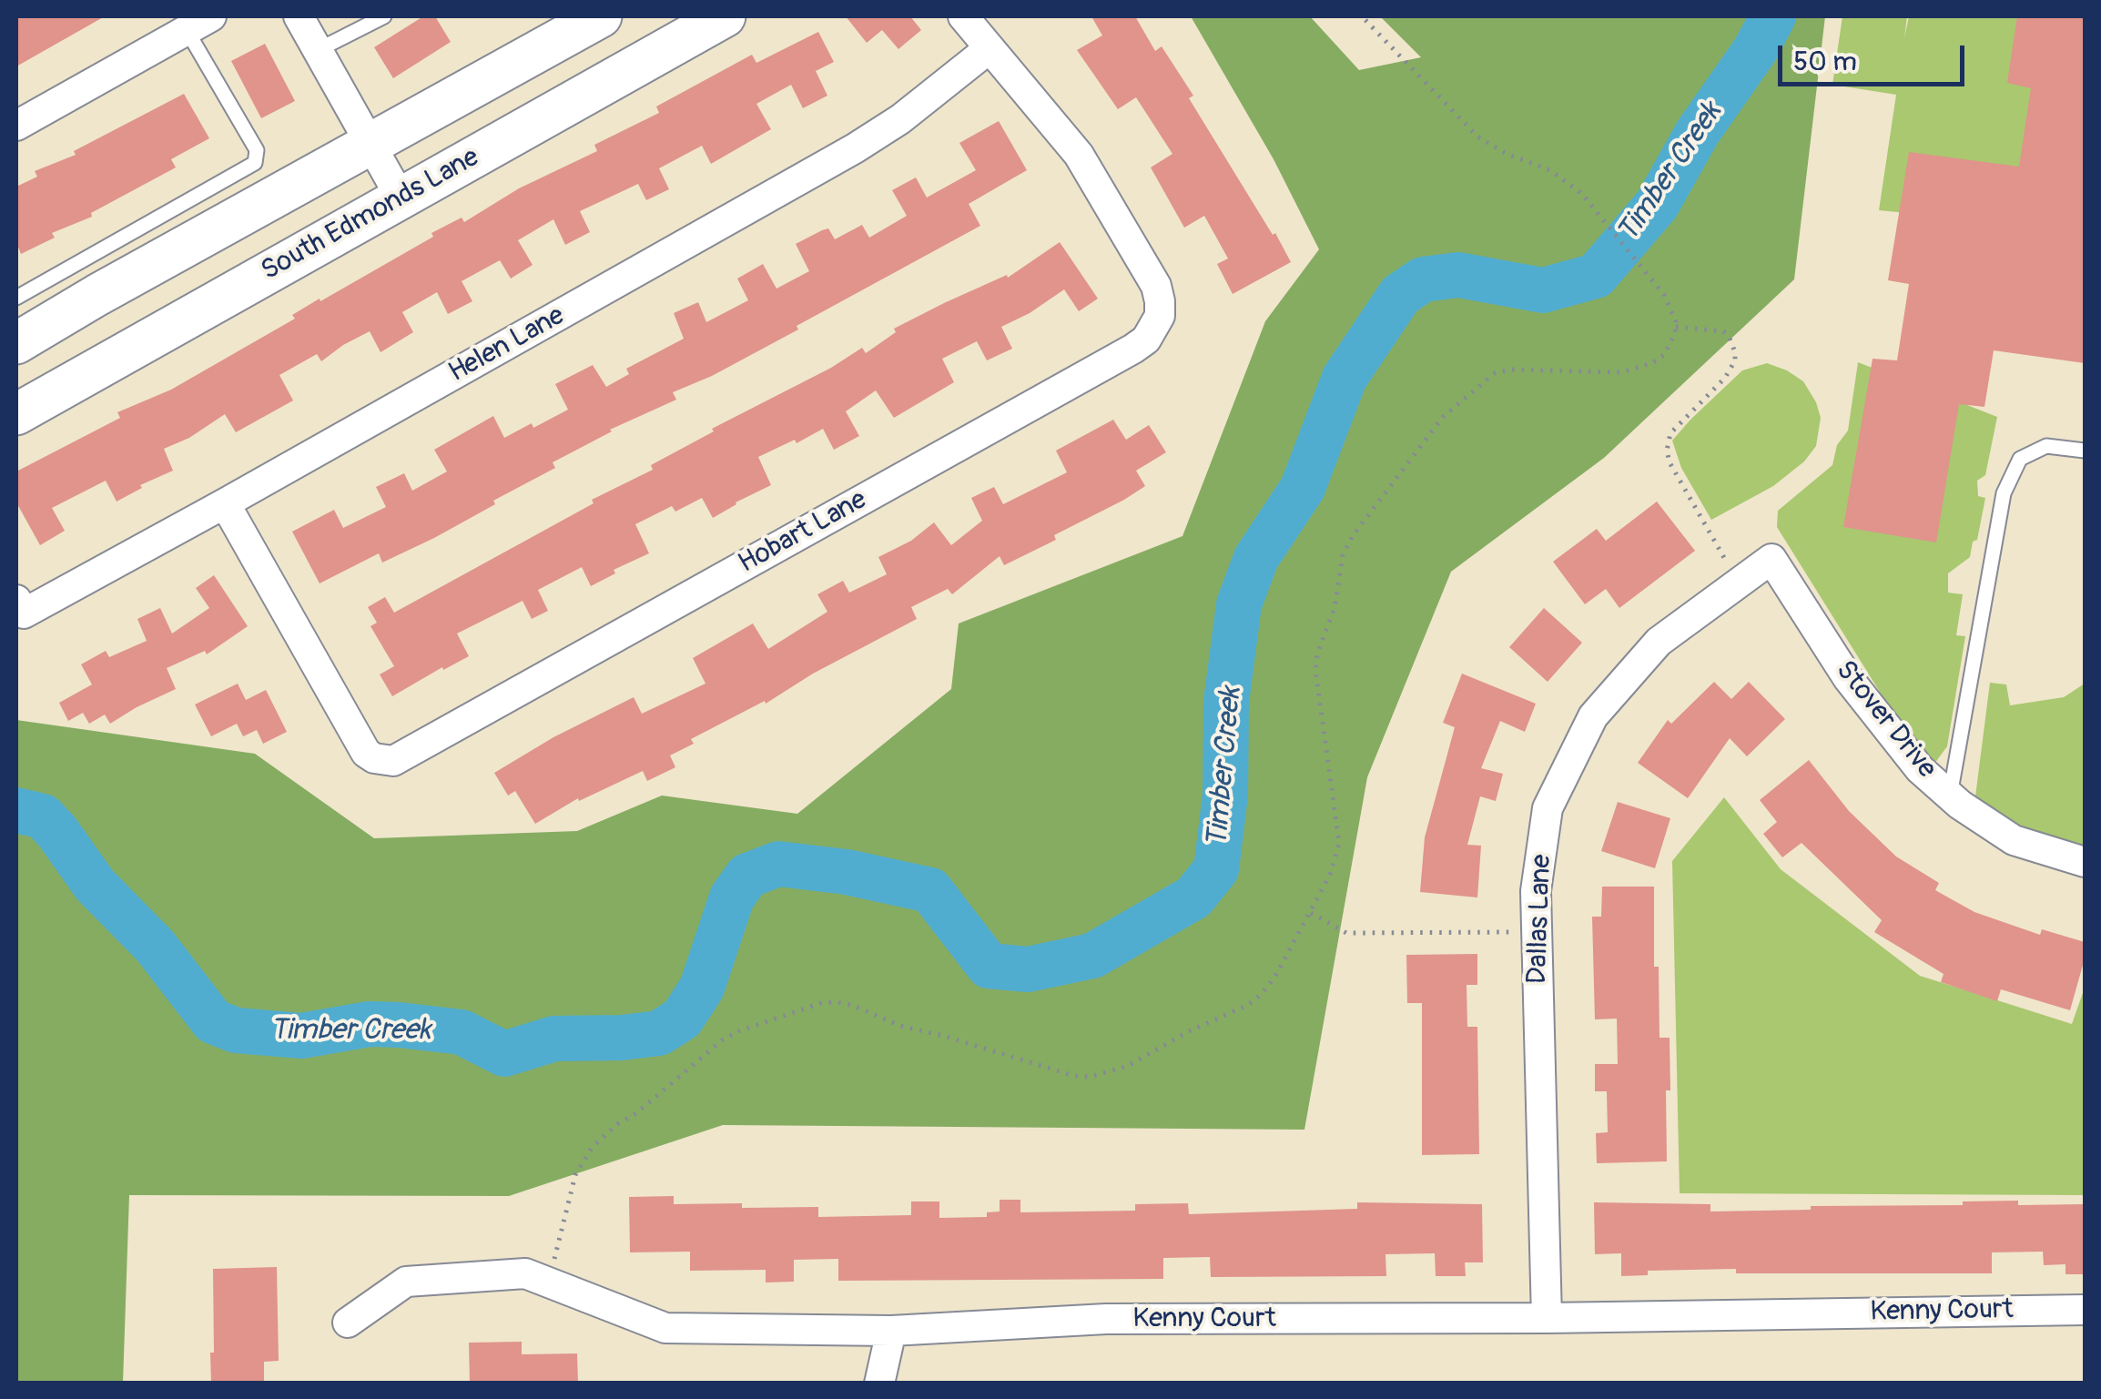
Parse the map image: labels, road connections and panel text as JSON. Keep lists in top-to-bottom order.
{
  "streets": {
    "main road": ["South Edmonds Lane"],
    "street": [
      "Helen Lane",
      "Hobart Lane",
      "Stover Drive",
      "Dallas Lane",
      "Kenny Court"
    ]
  },
  "crossings": [
    ["Helen Lane", "Hobart Lane"],
    ["Stover Drive", "Dallas Lane"],
    ["Dallas Lane", "Kenny Court"]
  ],
  "water": ["Timber Creek"],
  "scale_bar": "50 m"
}
